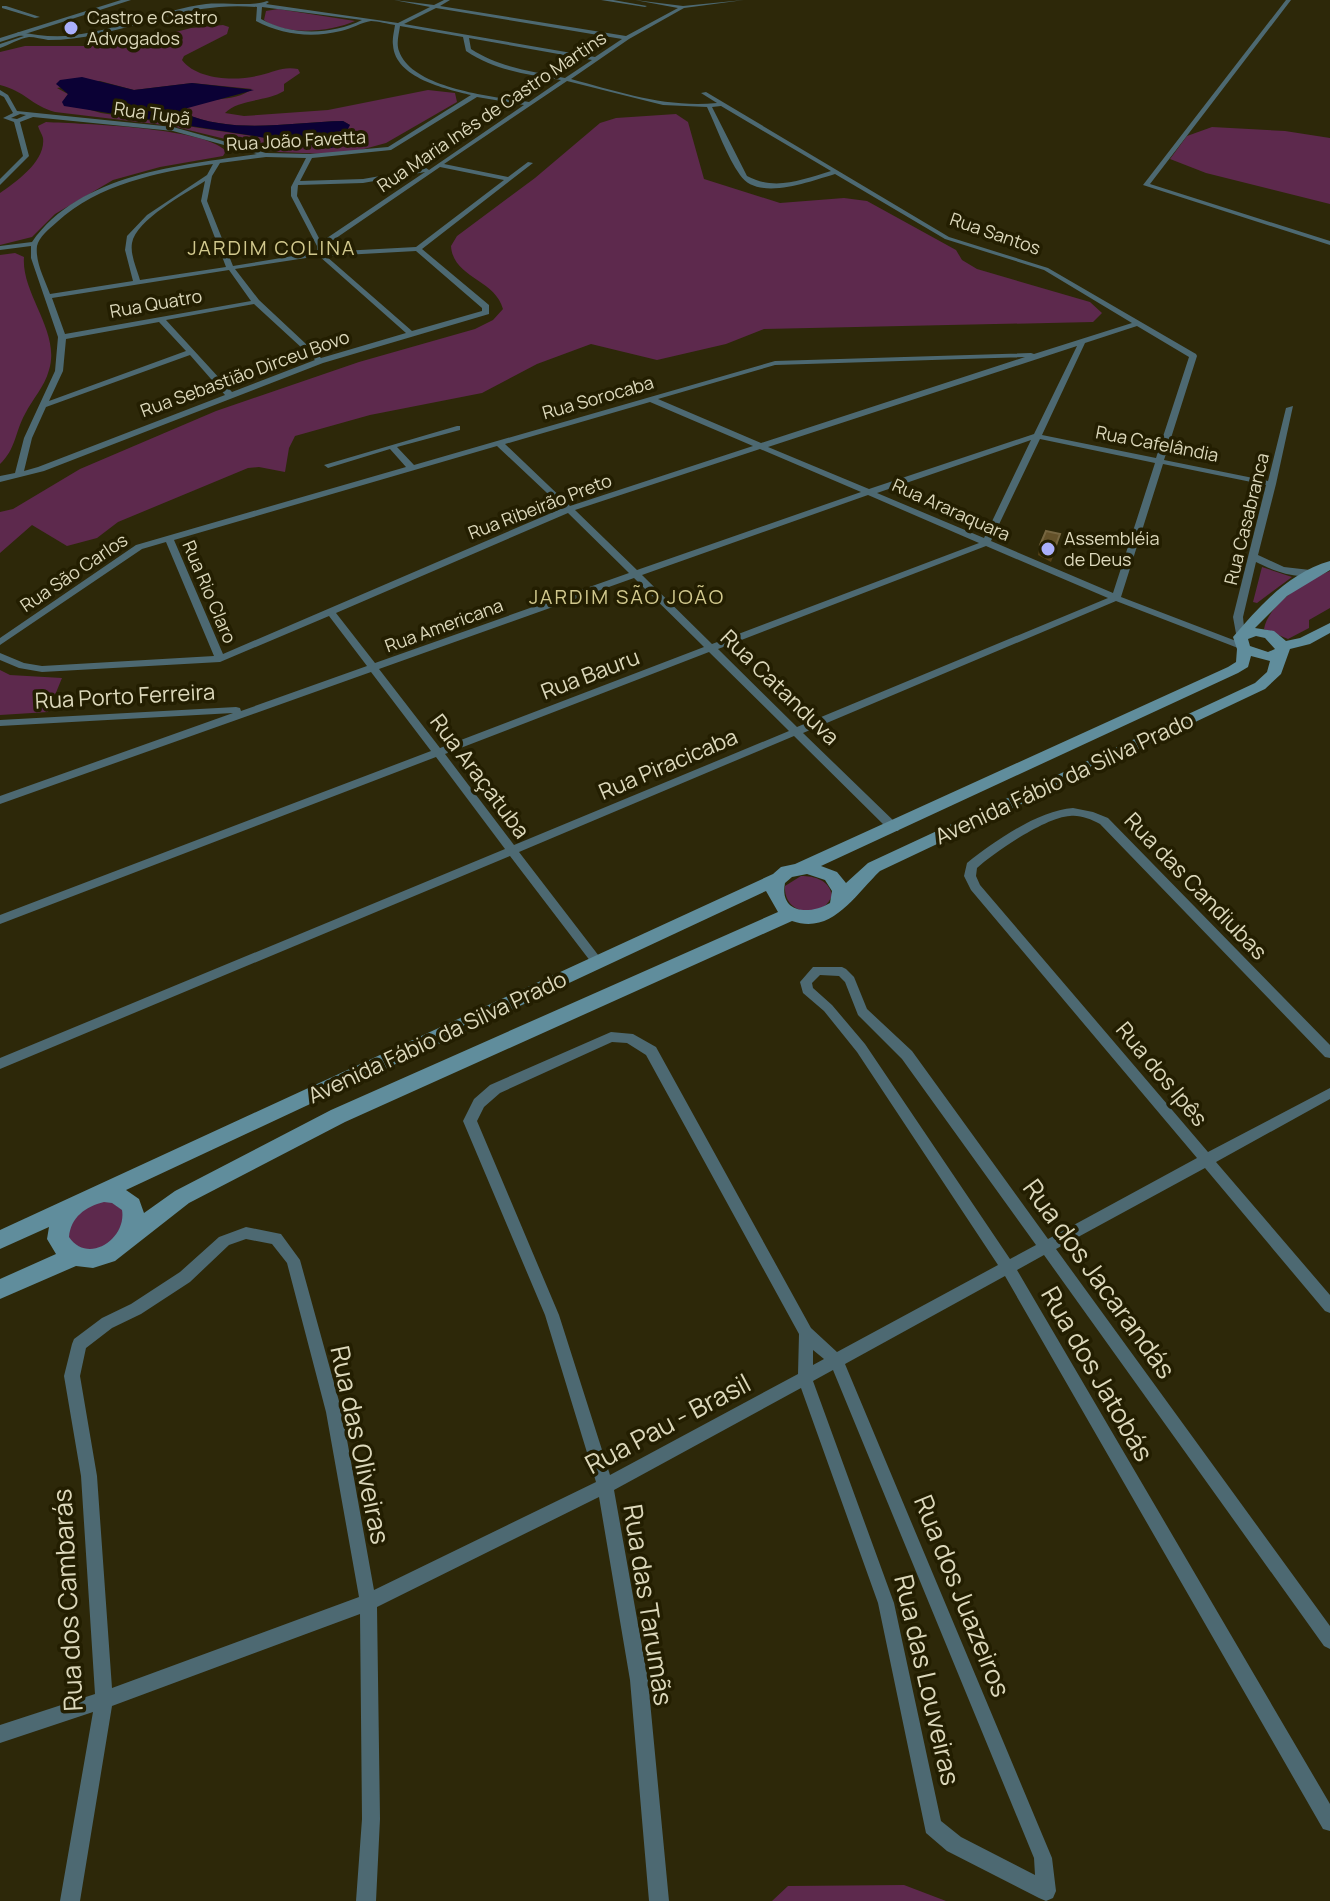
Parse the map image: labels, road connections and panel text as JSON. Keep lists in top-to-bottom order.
{
  "streets": {
    "main road": ["Avenida Fábio da Silva Prado"],
    "street": [
      "Rua Maria Inês de Castro Martins",
      "Rua Tupã",
      "Rua João Favetta",
      "Rua Santos",
      "Rua Quatro",
      "Rua Sebastião Dirceu Bovo",
      "Rua Sorocaba",
      "Rua Cafelândia",
      "Rua Ribeirão Preto",
      "Rua Araraquara",
      "Rua Casabranca",
      "Rua São Carlos",
      "Rua Rio Claro",
      "Rua Americana",
      "Rua Bauru",
      "Rua Catanduva",
      "Rua Porto Ferreira",
      "Rua Piracicaba",
      "Rua Araçatuba",
      "Rua das Candiubas",
      "Rua dos Ipês",
      "Rua dos Jacarandás",
      "Rua dos Jatobás",
      "Rua Pau - Brasil",
      "Rua das Oliveiras",
      "Rua dos Juazeiros",
      "Rua dos Cambarás",
      "Rua das Tarumãs",
      "Rua das Louveiras"
    ]
  },
  "crossings": [
    ["Rua Tupã", "Rua João Favetta"],
    ["Rua Santos", "Rua Cafelândia"],
    ["Rua Santos", "Rua Ribeirão Preto"],
    ["Rua Sorocaba", "Rua Ribeirão Preto"],
    ["Rua Sorocaba", "Rua Araraquara"],
    ["Rua Sorocaba", "Rua São Carlos"],
    ["Rua Sorocaba", "Rua Rio Claro"],
    ["Rua Sorocaba", "Rua Catanduva"],
    ["Rua Cafelândia", "Rua Casabranca"],
    ["Rua Cafelândia", "Rua Americana"],
    ["Rua Ribeirão Preto", "Rua Araraquara"],
    ["Rua Ribeirão Preto", "Rua Rio Claro"],
    ["Rua Ribeirão Preto", "Rua Catanduva"],
    ["Rua Ribeirão Preto", "Rua Araçatuba"],
    ["Rua Araraquara", "Rua Casabranca"],
    ["Rua Araraquara", "Rua Americana"],
    ["Rua Araraquara", "Rua Bauru"],
    ["Rua Araraquara", "Rua Piracicaba"],
    ["Rua Araraquara", "Avenida Fábio da Silva Prado"],
    ["Rua Casabranca", "Avenida Fábio da Silva Prado"],
    ["Rua São Carlos", "Rua Rio Claro"],
    ["Rua Americana", "Rua Catanduva"],
    ["Rua Americana", "Rua Porto Ferreira"],
    ["Rua Americana", "Rua Araçatuba"],
    ["Rua Bauru", "Rua Catanduva"],
    ["Rua Bauru", "Rua Araçatuba"],
    ["Rua Catanduva", "Rua Piracicaba"],
    ["Rua Catanduva", "Avenida Fábio da Silva Prado"],
    ["Rua Piracicaba", "Rua Araçatuba"],
    ["Rua Araçatuba", "Avenida Fábio da Silva Prado"],
    ["Rua das Candiubas", "Rua dos Ipês"],
    ["Rua dos Ipês", "Rua Pau - Brasil"],
    ["Rua dos Jacarandás", "Rua dos Jatobás"],
    ["Rua dos Jacarandás", "Rua Pau - Brasil"],
    ["Rua dos Jatobás", "Rua Pau - Brasil"],
    ["Rua Pau - Brasil", "Rua das Oliveiras"],
    ["Rua Pau - Brasil", "Rua dos Juazeiros"],
    ["Rua Pau - Brasil", "Rua dos Cambarás"],
    ["Rua Pau - Brasil", "Rua das Tarumãs"],
    ["Rua Pau - Brasil", "Rua das Louveiras"],
    ["Rua das Oliveiras", "Rua dos Cambarás"],
    ["Rua dos Juazeiros", "Rua das Tarumãs"],
    ["Rua dos Juazeiros", "Rua das Louveiras"]
  ],
  "districts": ["JARDIM COLINA", "JARDIM SÃO JOÃO"],
  "places": ["Castro e Castro Advogados", "Assembléia de Deus"]
}
